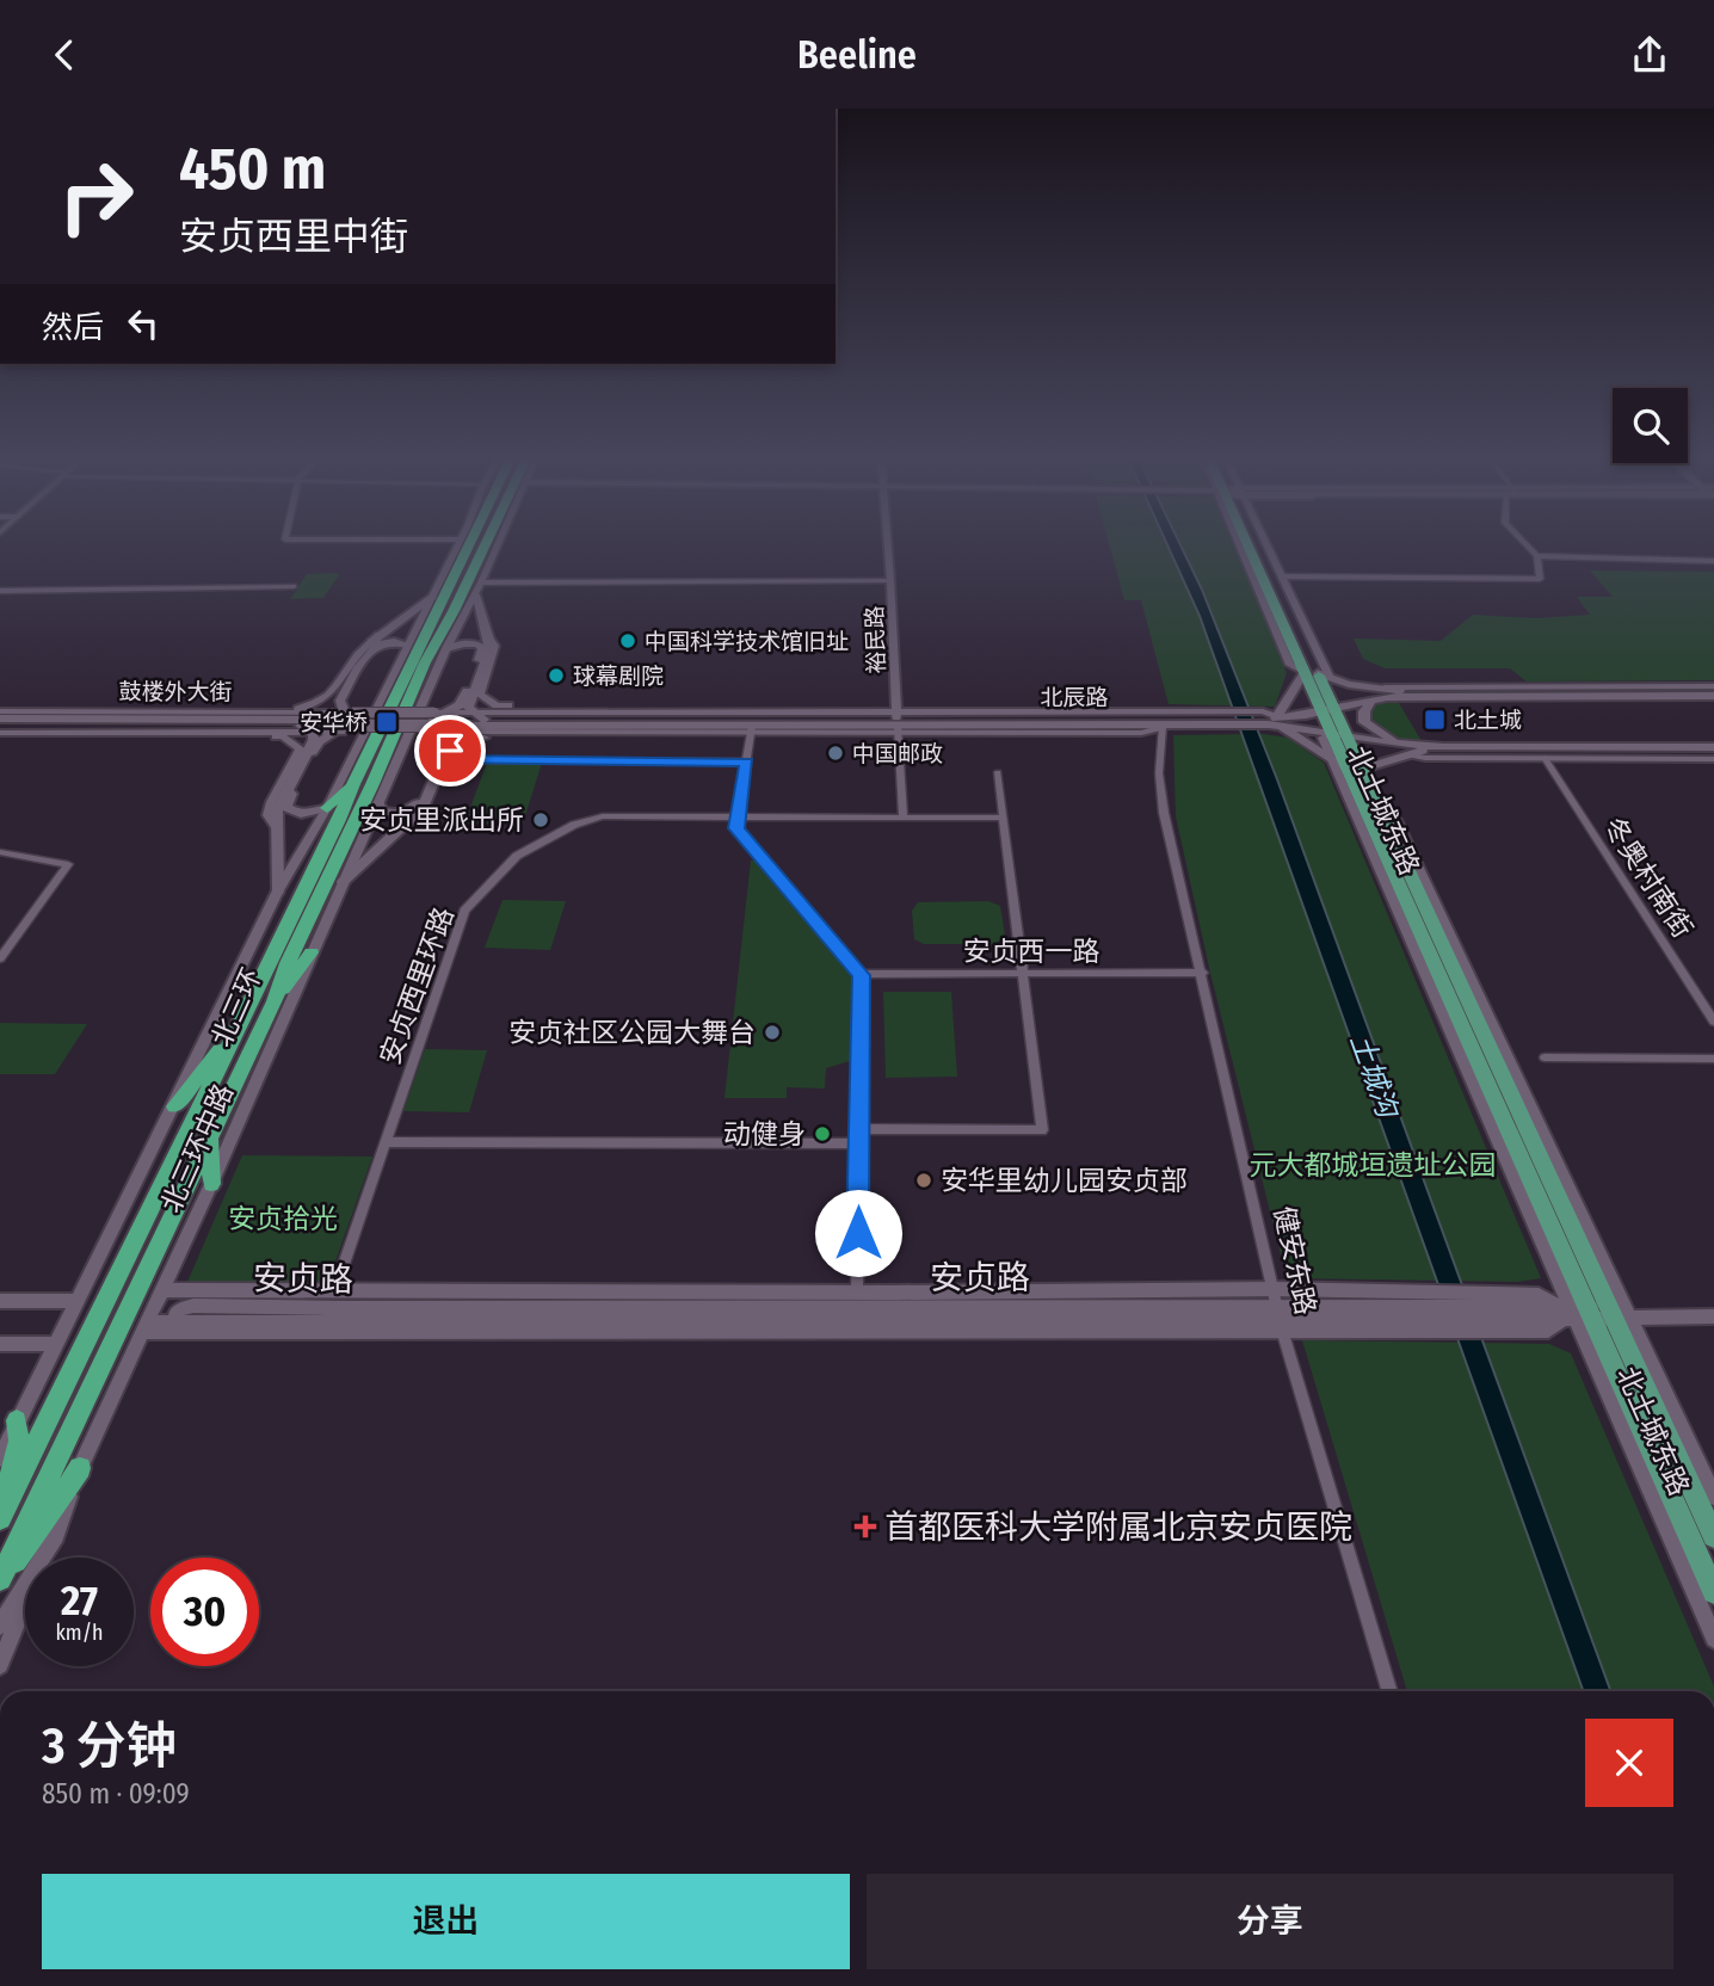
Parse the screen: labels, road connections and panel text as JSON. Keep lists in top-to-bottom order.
{
  "streets": {
    "highway": ["北三环"],
    "main road": ["鼓楼外大街", "北辰路", "北土城东路"],
    "street": [
      "裕民路",
      "冬奥村南街",
      "安贞西一路",
      "安贞西里环路",
      "北三环中路",
      "健安东路",
      "安贞路"
    ]
  },
  "crossings": [
    ["裕民路", "北辰路"],
    ["北辰路", "北土城东路"],
    ["北辰路", "冬奥村南街"],
    ["北辰路", "健安东路"],
    ["北土城东路", "安贞路"],
    ["安贞西一路", "健安东路"],
    ["安贞西里环路", "安贞路"],
    ["北三环", "北三环中路"],
    ["北三环中路", "安贞路"],
    ["健安东路", "安贞路"]
  ],
  "water": ["土城沟"],
  "parks": ["元大都城垣遗址公园", "安贞拾光"],
  "places": {
    "other": [
      "中国科学技术馆旧址",
      "球幕剧院",
      "中国邮政",
      "安贞里派出所",
      "安贞社区公园大舞台",
      "动健身",
      "安华里幼儿园安贞部"
    ],
    "transit": ["北土城", "安华桥"],
    "health": ["首都医科大学附属北京安贞医院"]
  },
  "page": {
    "header": "Beeline",
    "turn": ["450 m", "安贞西里中街"],
    "then": "然后",
    "speed": "27 km/h",
    "limit": "30",
    "heading": ["3 分钟", "850 m · 09:09"],
    "buttons": ["退出", "分享"]
  }
}
